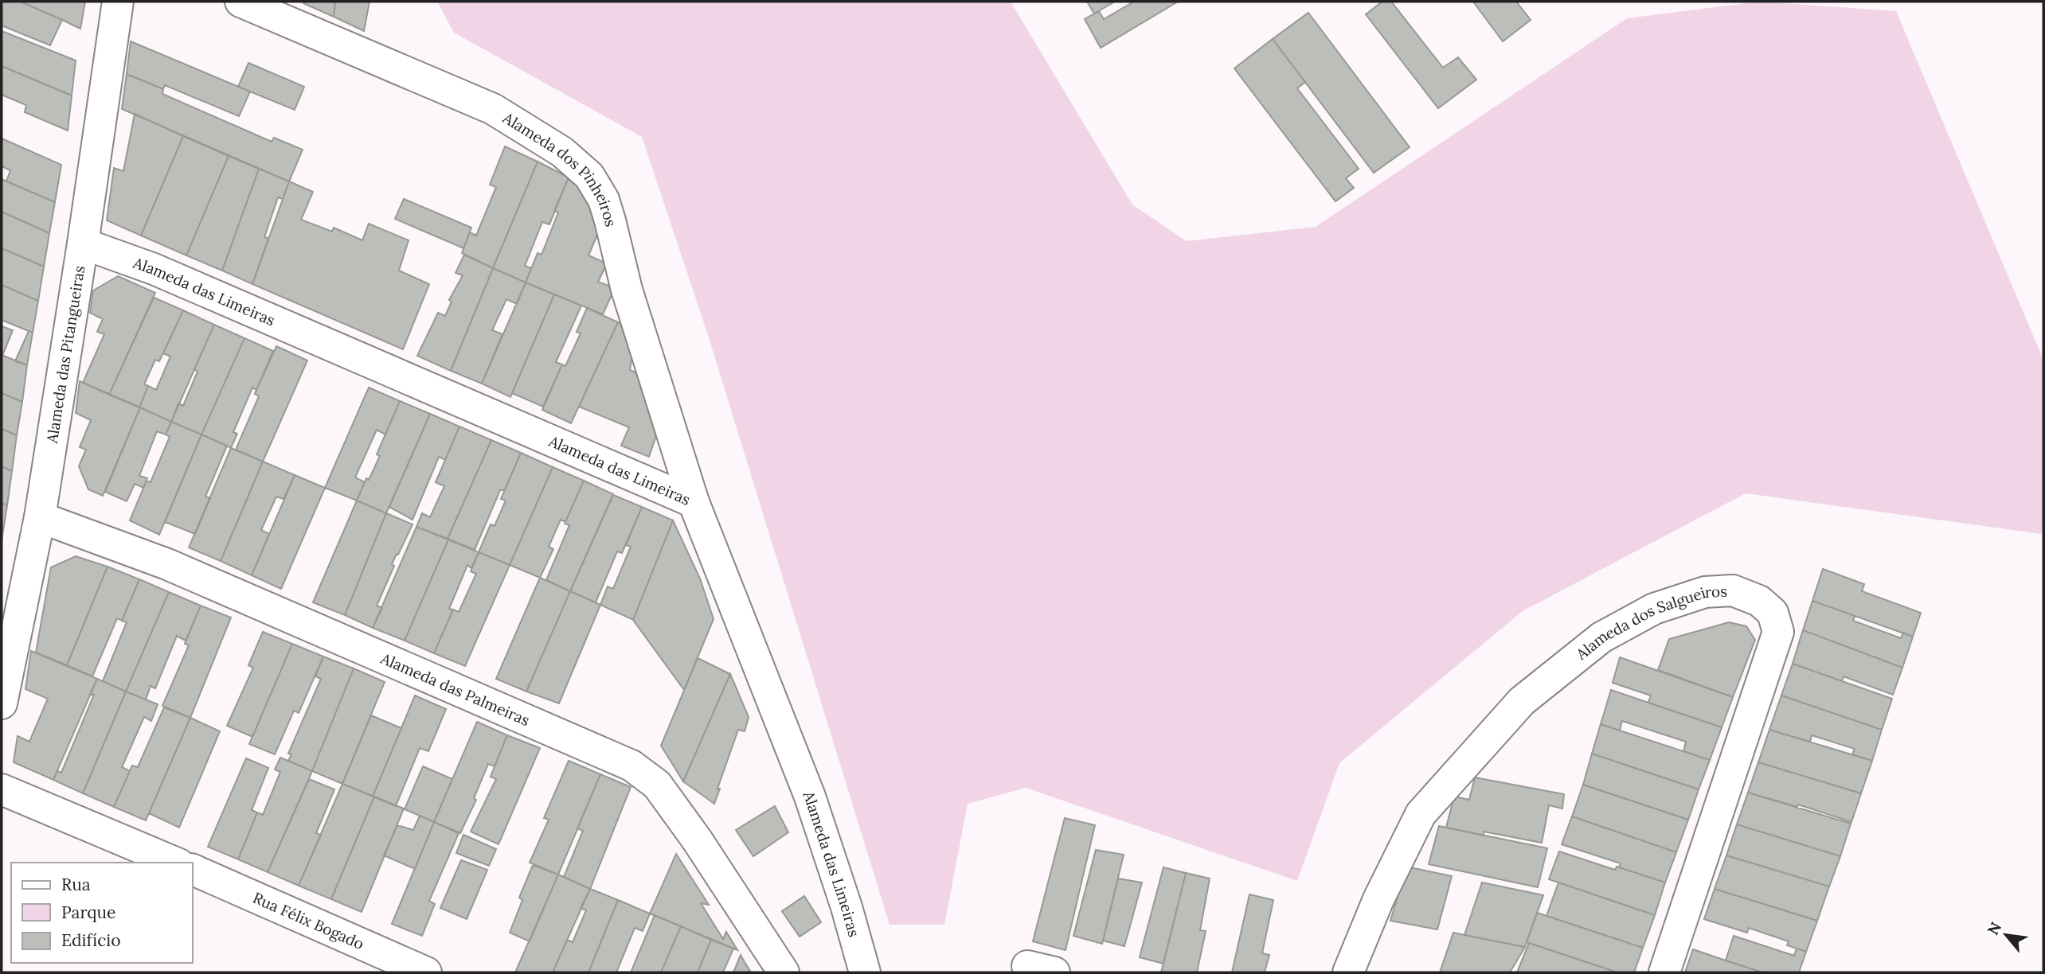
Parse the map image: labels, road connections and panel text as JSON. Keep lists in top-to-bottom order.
{
  "streets": {
    "street": [
      "Alameda dos Pinheiros",
      "Alameda das Limeiras",
      "Alameda das Pitangueiras",
      "Alameda dos Salgueiros",
      "Alameda das Palmeiras",
      "Rua Félix Bogado"
    ]
  },
  "crossings": [
    ["Alameda dos Pinheiros", "Alameda das Limeiras"],
    ["Alameda das Limeiras", "Alameda das Pitangueiras"],
    ["Alameda das Pitangueiras", "Alameda das Palmeiras"]
  ],
  "legend": ["Rua", "Parque", "Edifício"],
  "north": "top left"
}
